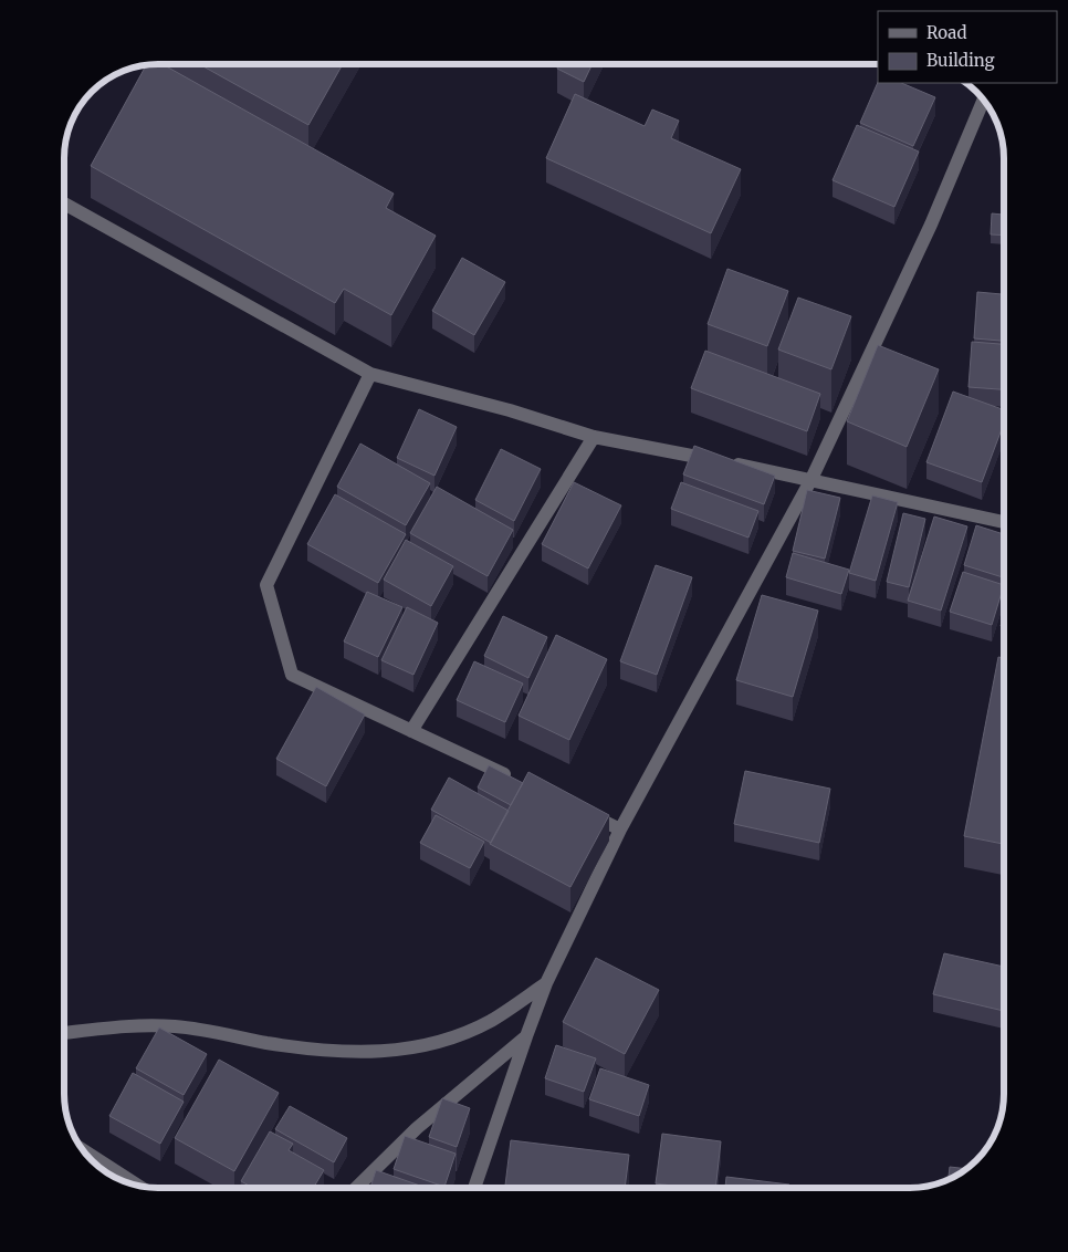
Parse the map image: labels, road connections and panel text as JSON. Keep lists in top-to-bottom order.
{
  "legend": ["Road", "Building"]
}
